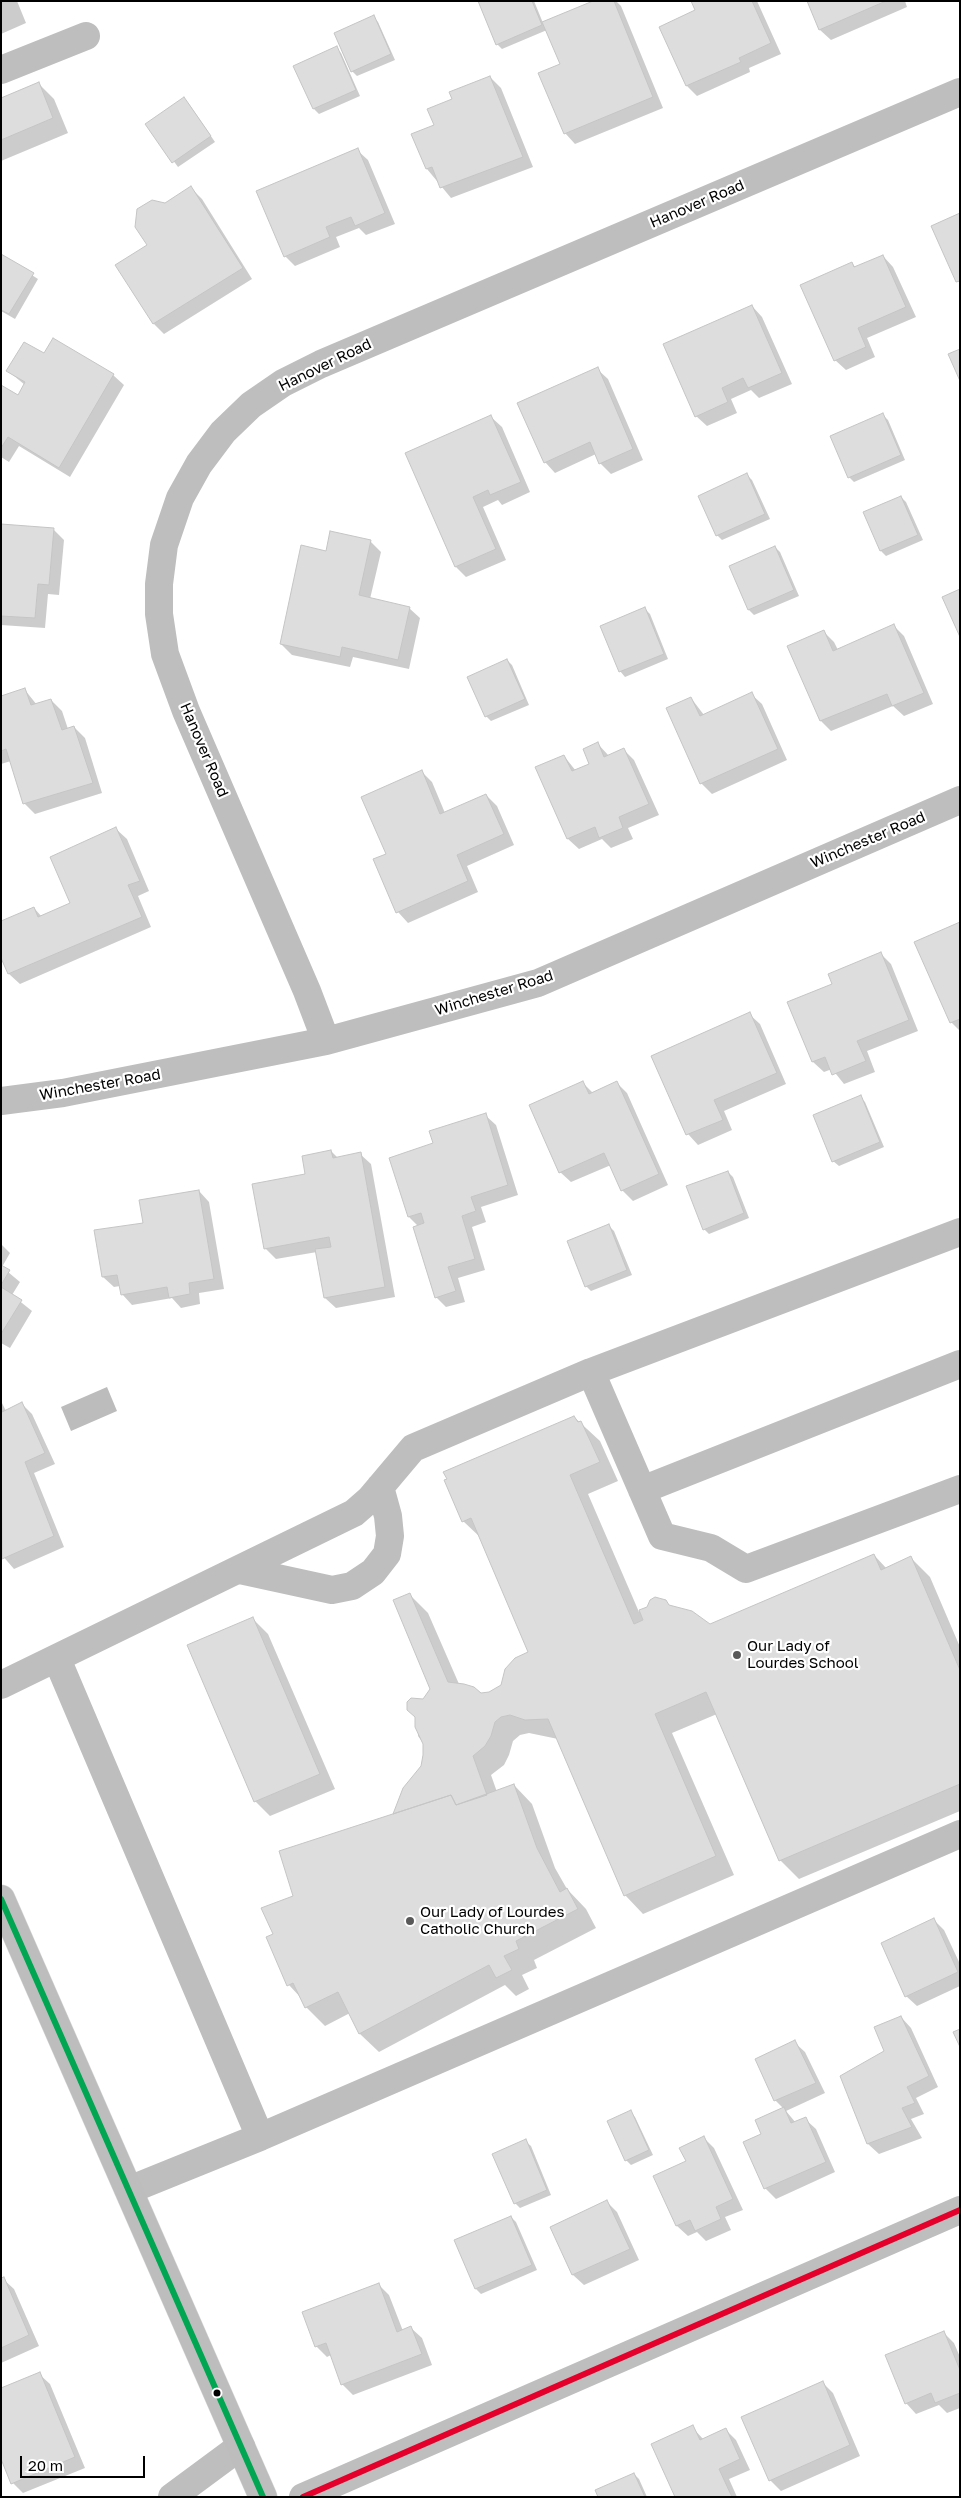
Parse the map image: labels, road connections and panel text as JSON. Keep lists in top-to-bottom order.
{
  "streets": {
    "street": ["Hanover Road", "Winchester Road"]
  },
  "crossings": [
    ["Hanover Road", "Winchester Road"]
  ],
  "places": ["Our Lady of Lourdes School", "Our Lady of Lourdes Catholic Church"],
  "scale_bar": "20 m"
}
